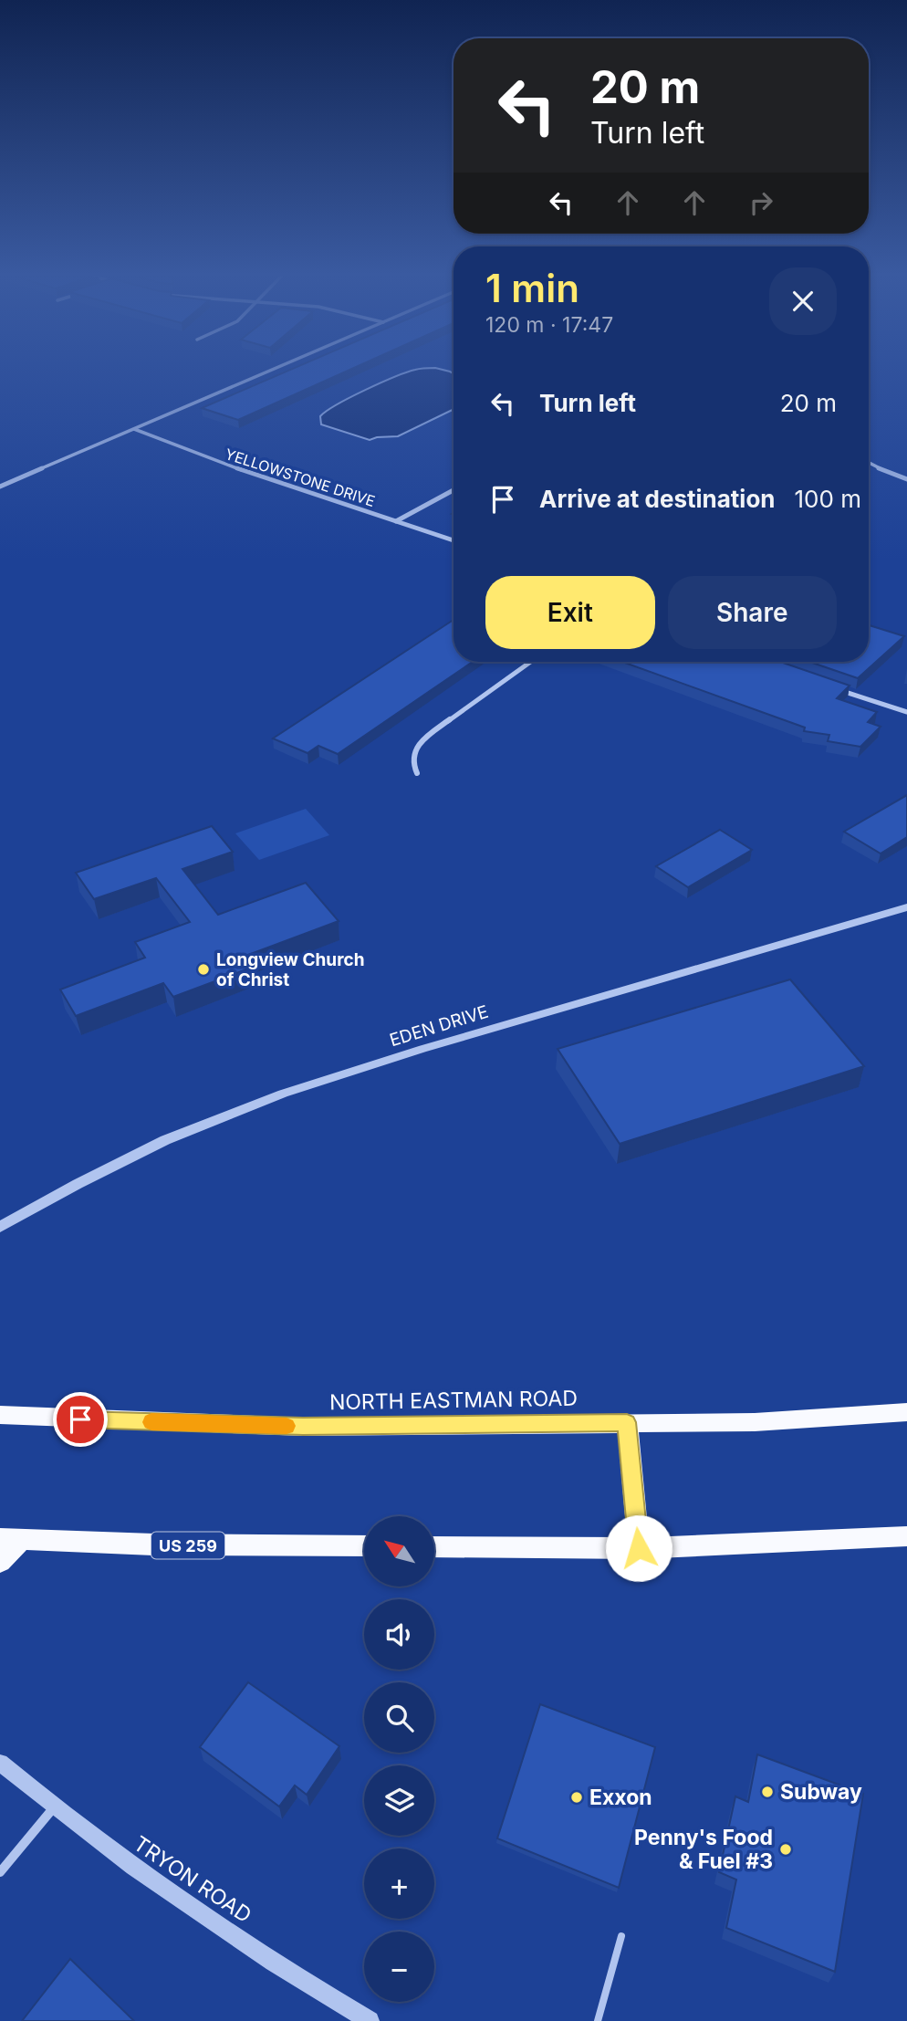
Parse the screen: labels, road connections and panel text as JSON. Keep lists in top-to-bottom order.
{
  "streets": {
    "main road": ["NORTH EASTMAN ROAD", "US 259"],
    "street": ["YELLOWSTONE DRIVE", "EDEN DRIVE", "TRYON ROAD"]
  },
  "places": [
    "Longview Church of Christ",
    "Subway",
    "Exxon",
    "Penny's Food & Fuel #3"
  ],
  "north": "top left",
  "page": {
    "turn": ["20 m", "Turn left"],
    "heading": ["1 min", "120 m · 17:47"],
    "list": [
      {
        "name": "Turn left",
        "value": "20 m"
      },
      {
        "name": "Arrive at destination",
        "value": "100 m"
      }
    ],
    "buttons": ["Exit", "Share"],
    "map_buttons": ["+", "−"]
  }
}
